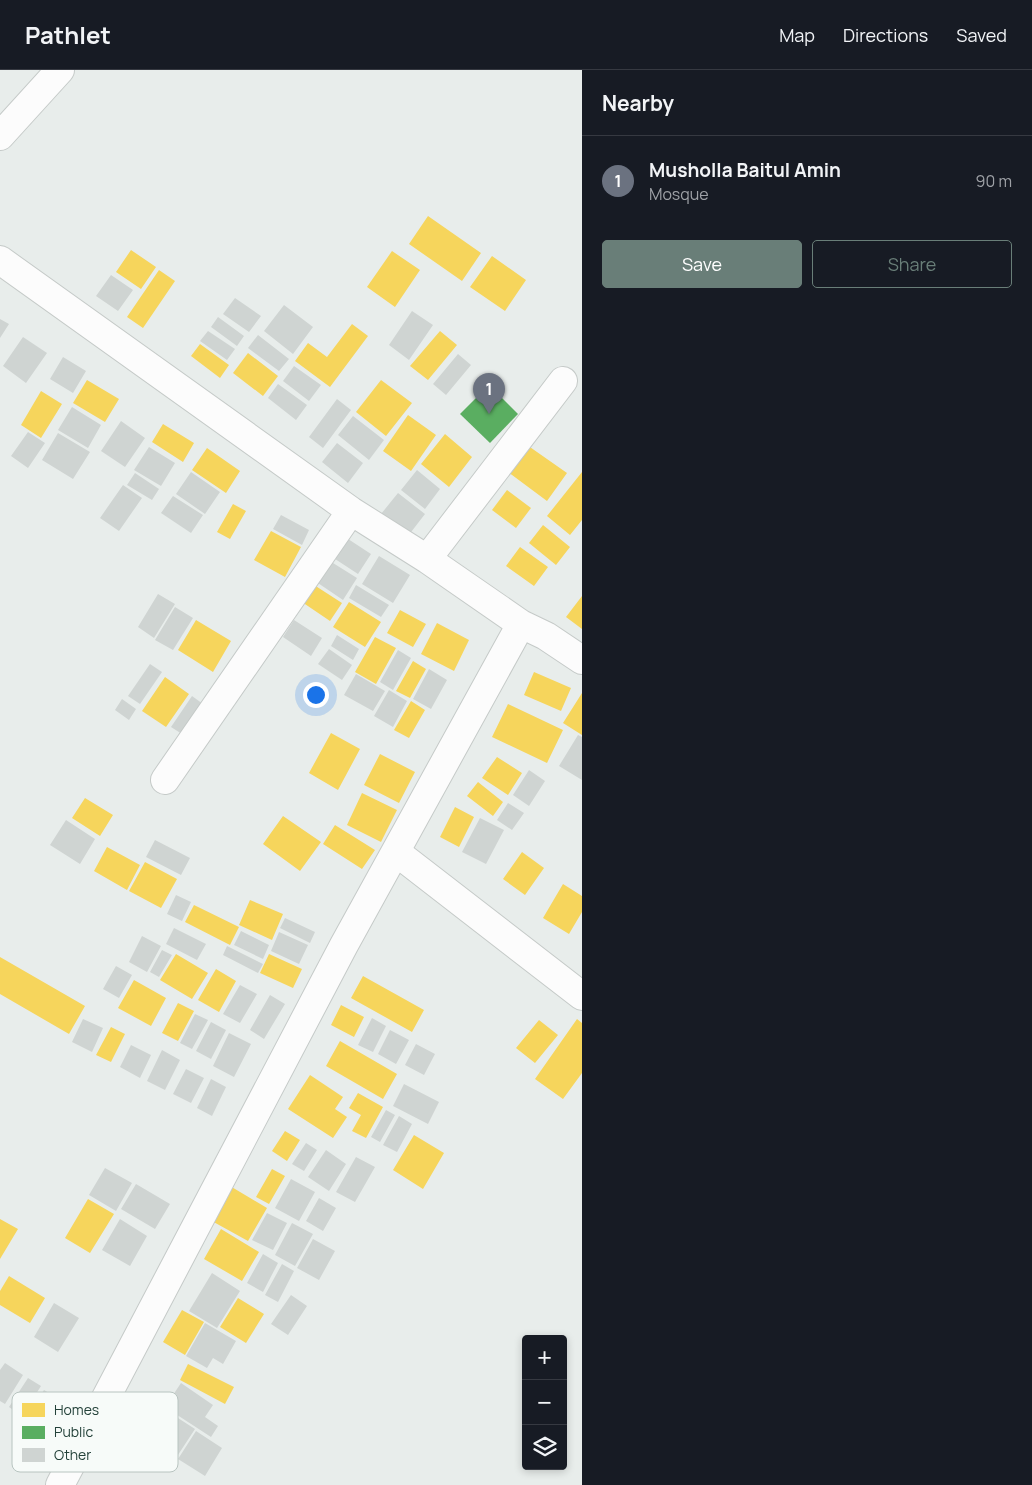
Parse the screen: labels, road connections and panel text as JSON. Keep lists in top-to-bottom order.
{
  "legend": ["Homes", "Public", "Other"],
  "page": {
    "header": "Pathlet",
    "nav": ["Map", "Directions", "Saved"],
    "heading": "Nearby",
    "list": [
      {
        "mark": "1",
        "name": "Musholla Baitul Amin",
        "note": "Mosque",
        "value": "90 m"
      }
    ],
    "buttons": ["Save", "Share"],
    "pins": "1",
    "map_buttons": ["+", "−"]
  }
}
